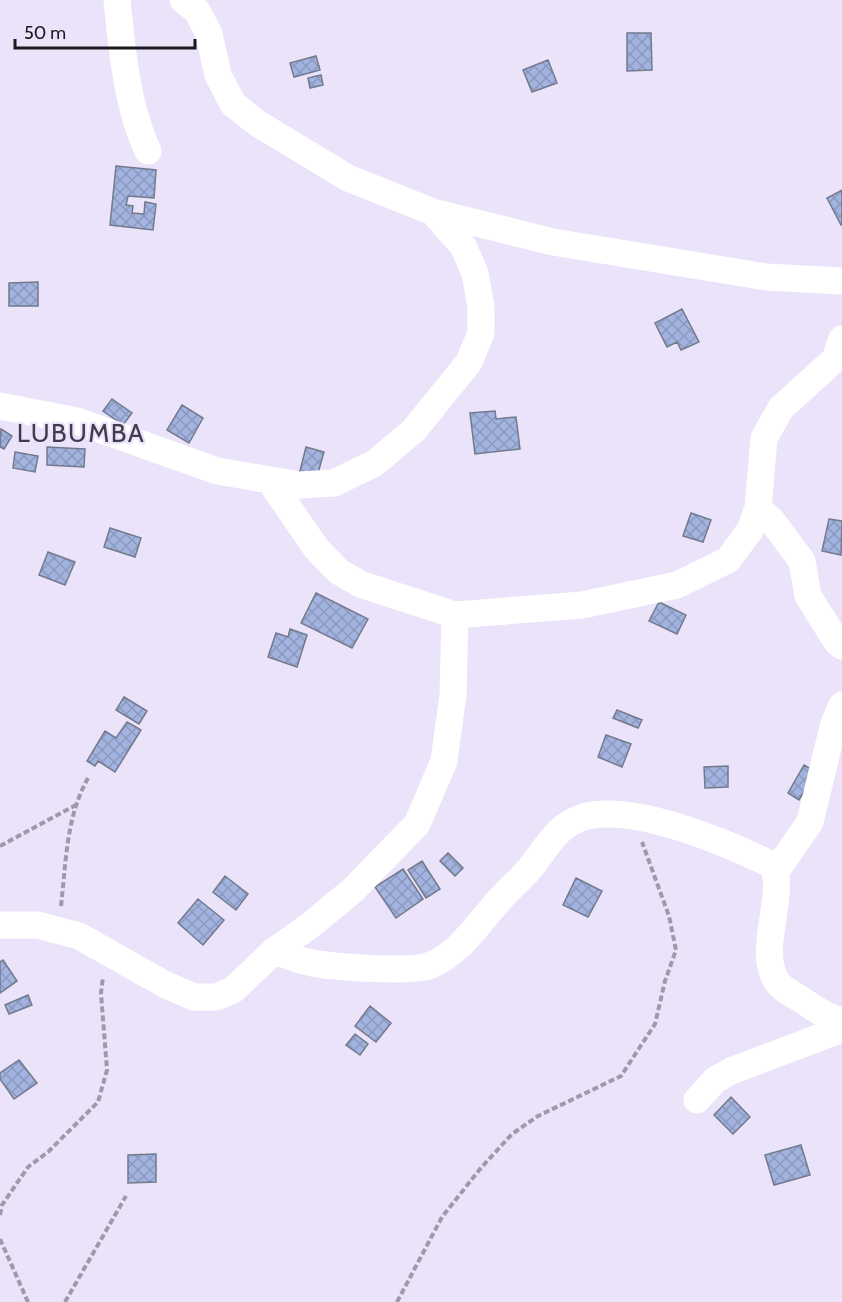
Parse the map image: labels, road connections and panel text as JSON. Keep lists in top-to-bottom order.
{
  "districts": ["LUBUMBA"],
  "scale_bar": "50 m"
}
